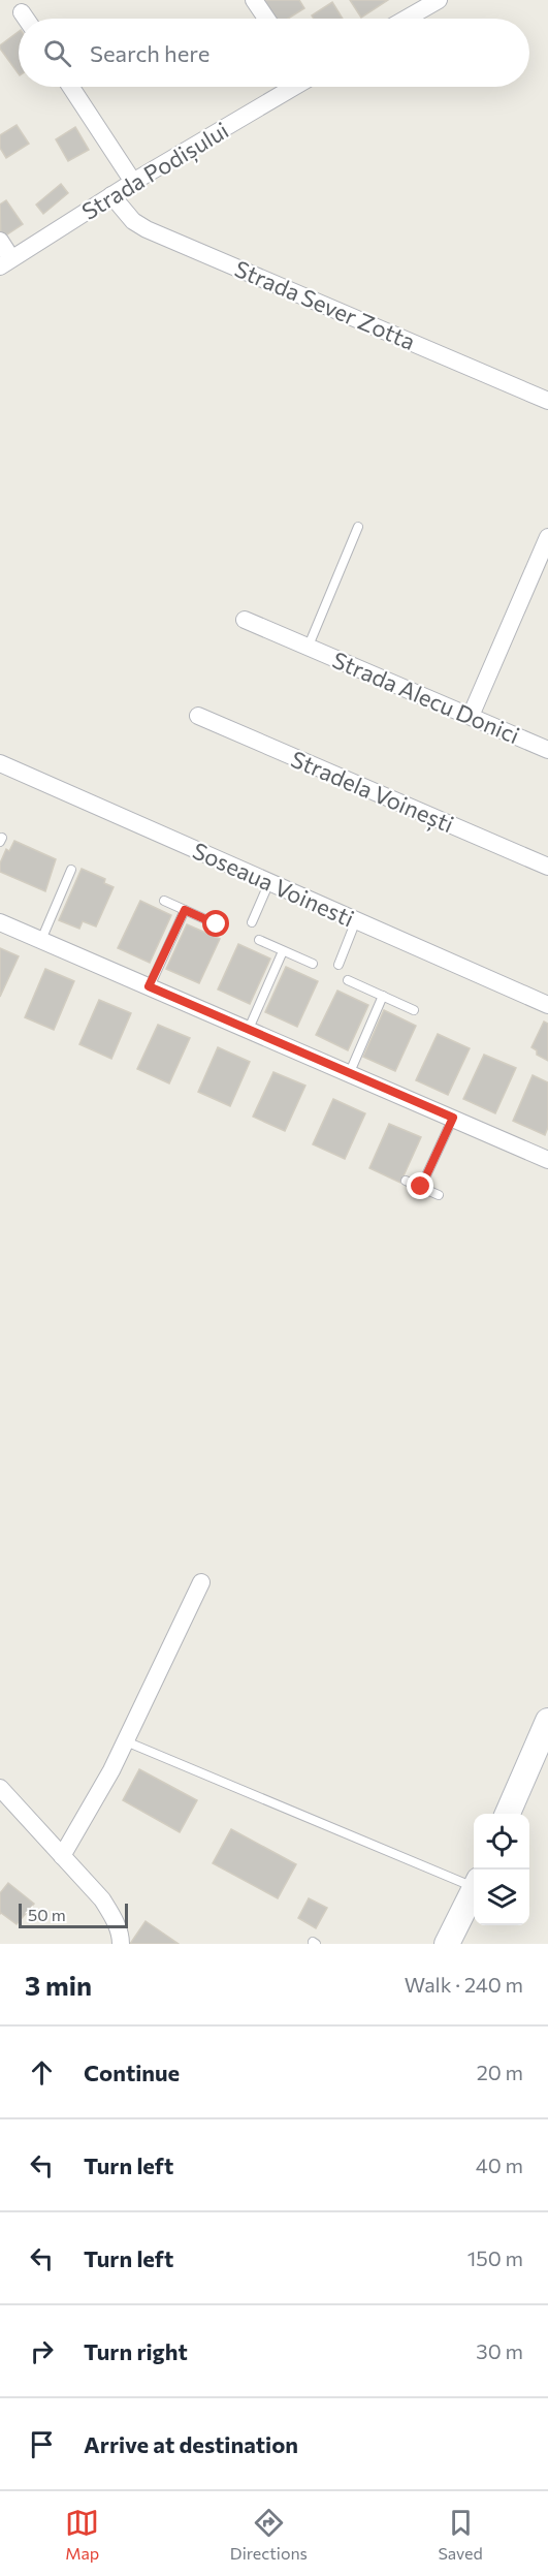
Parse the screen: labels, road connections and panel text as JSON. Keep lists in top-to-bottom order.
{
  "streets": {
    "street": [
      "Strada Podișului",
      "Strada Sever Zotta",
      "Strada Alecu Donici",
      "Stradela Voinești",
      "Soseaua Voinesti"
    ]
  },
  "crossings": [
    ["Strada Podișului", "Strada Sever Zotta"]
  ],
  "scale_bar": "50 m",
  "page": {
    "search": "Search here",
    "scale": "50 m",
    "heading": ["3 min", "Walk · 240 m"],
    "list": [
      ["Continue", "20 m"],
      ["Turn left", "40 m"],
      ["Turn left", "150 m"],
      ["Turn right", "30 m"],
      "Arrive at destination"
    ],
    "nav": ["Map", "Directions", "Saved"]
  }
}
